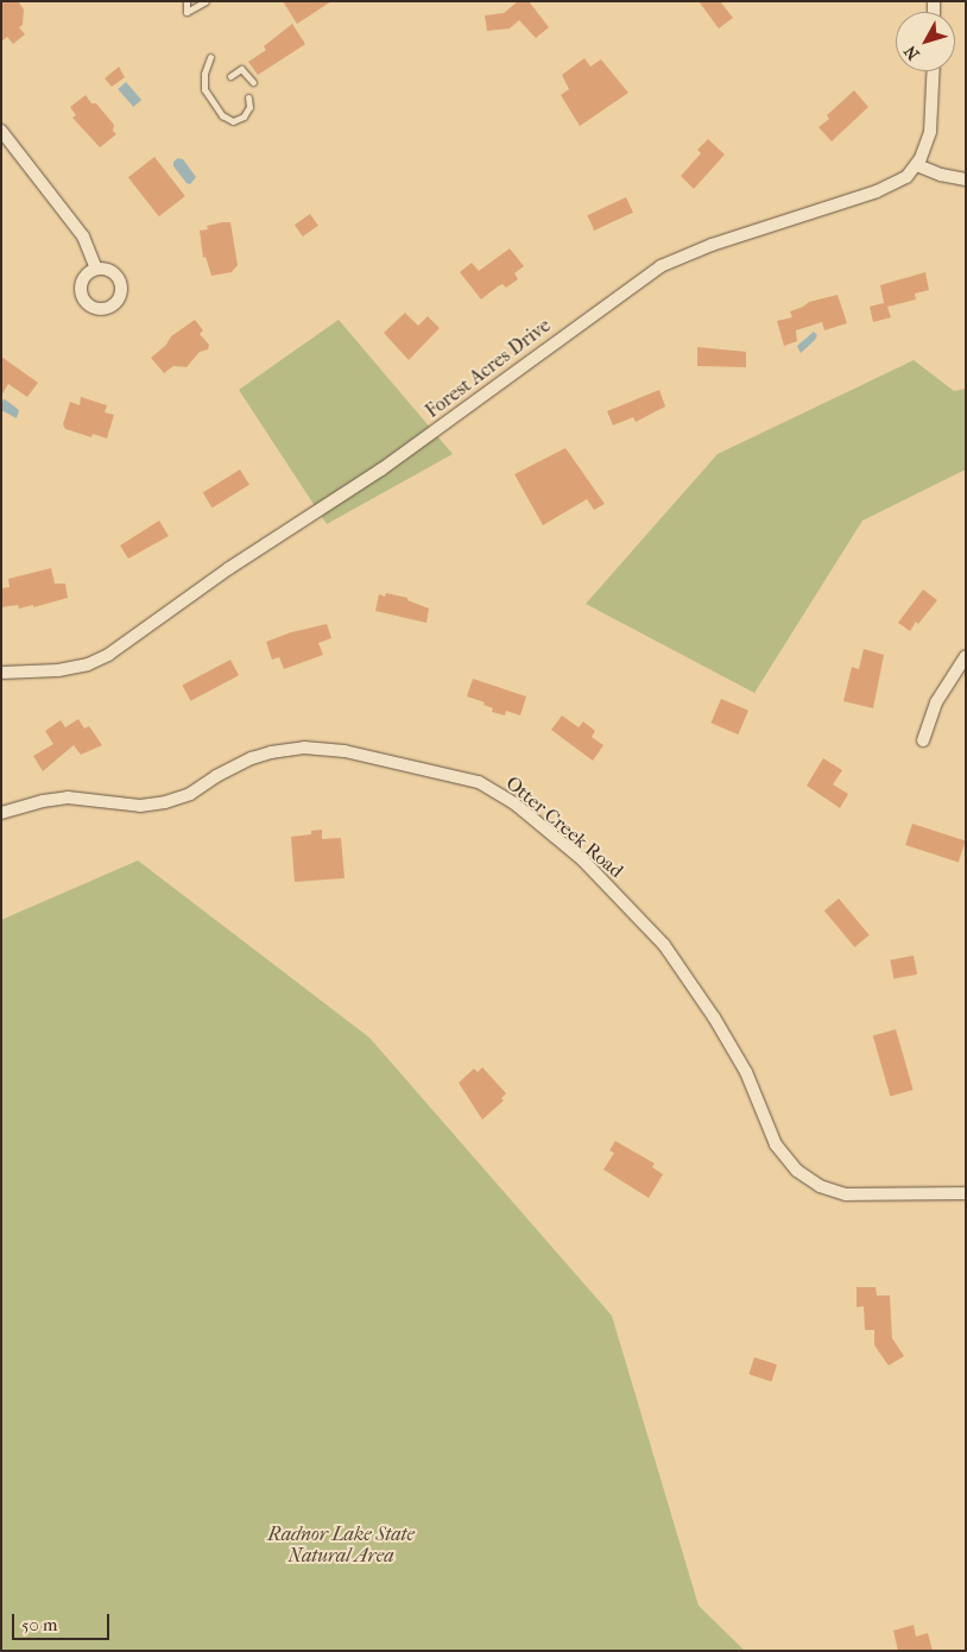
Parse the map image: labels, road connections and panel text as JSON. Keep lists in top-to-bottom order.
{
  "streets": {
    "street": ["Forest Acres Drive", "Otter Creek Road"]
  },
  "parks": ["Radnor Lake State Natural Area"],
  "scale_bar": "50 m",
  "north": "bottom left"
}
